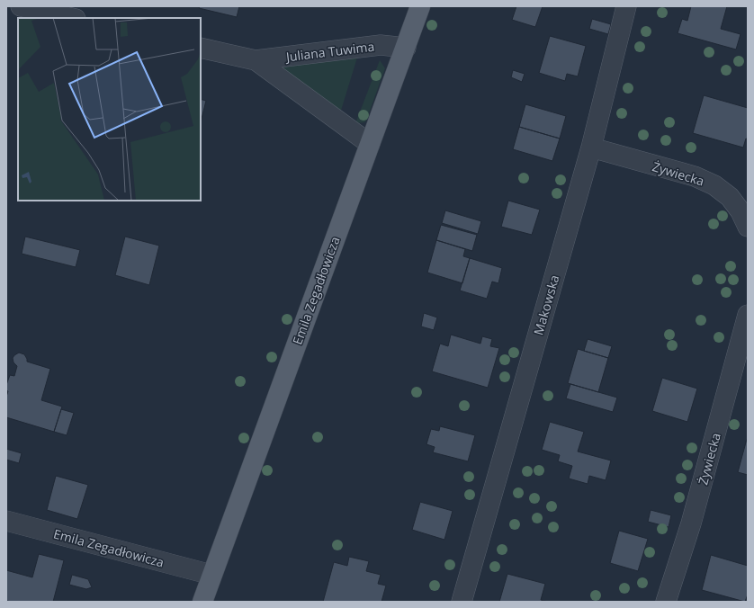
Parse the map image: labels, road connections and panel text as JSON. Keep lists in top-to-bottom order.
{
  "streets": {
    "main road": ["Emila Zegadłowicza"],
    "street": ["Juliana Tuwima", "Żywiecka", "Makowska"]
  },
  "crossings": [
    ["Juliana Tuwima", "Emila Zegadłowicza"],
    ["Żywiecka", "Makowska"]
  ]
}
